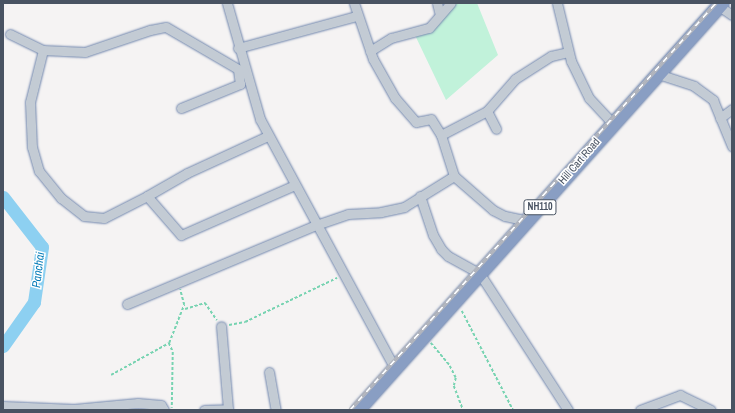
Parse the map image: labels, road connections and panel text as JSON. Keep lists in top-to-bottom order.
{
  "streets": {
    "highway": ["Hill Cart Road", "NH110"]
  },
  "water": ["Panchai"]
}
